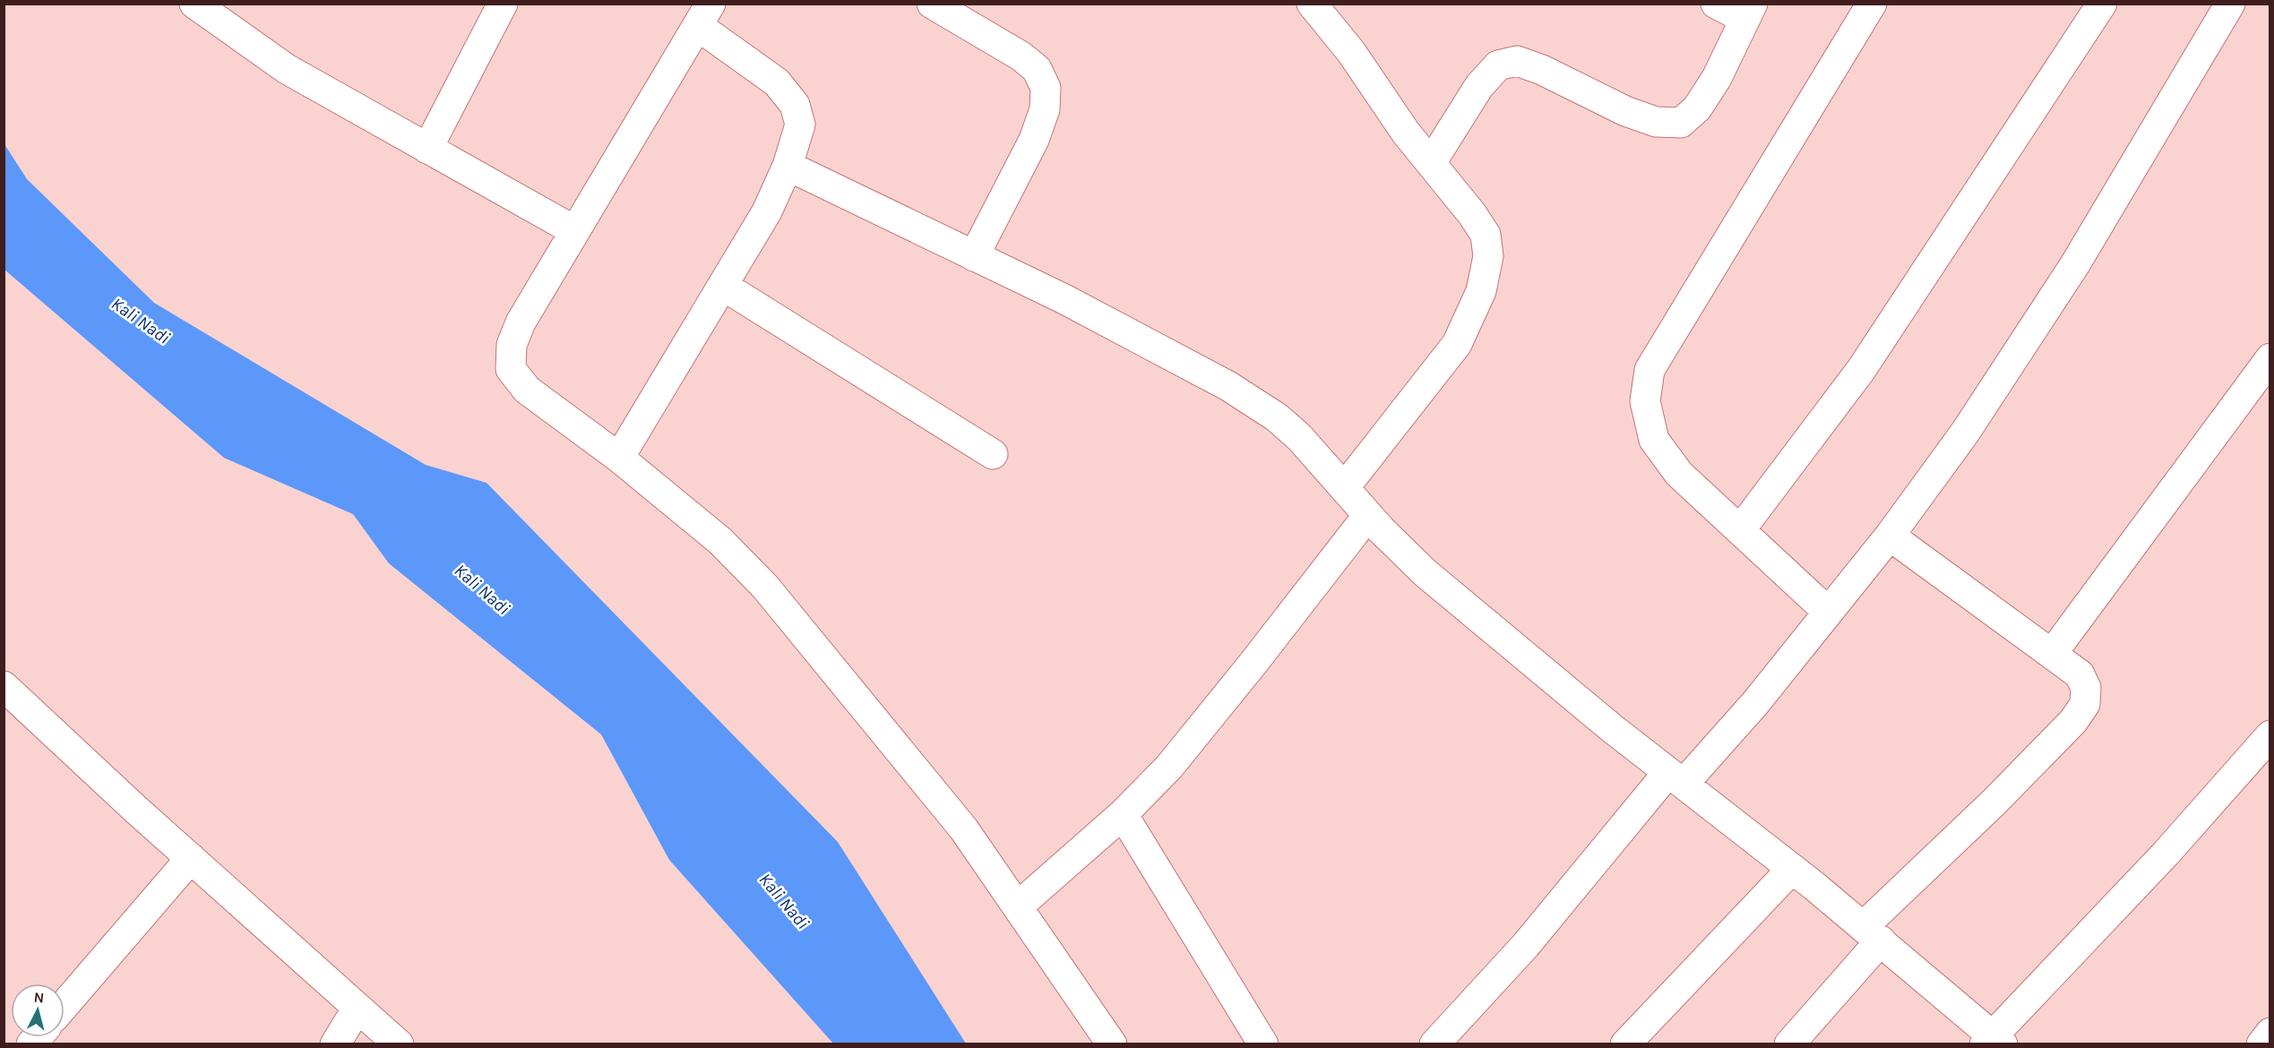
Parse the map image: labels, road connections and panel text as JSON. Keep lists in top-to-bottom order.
{
  "water": ["Kali Nadi"],
  "north": "top"
}
